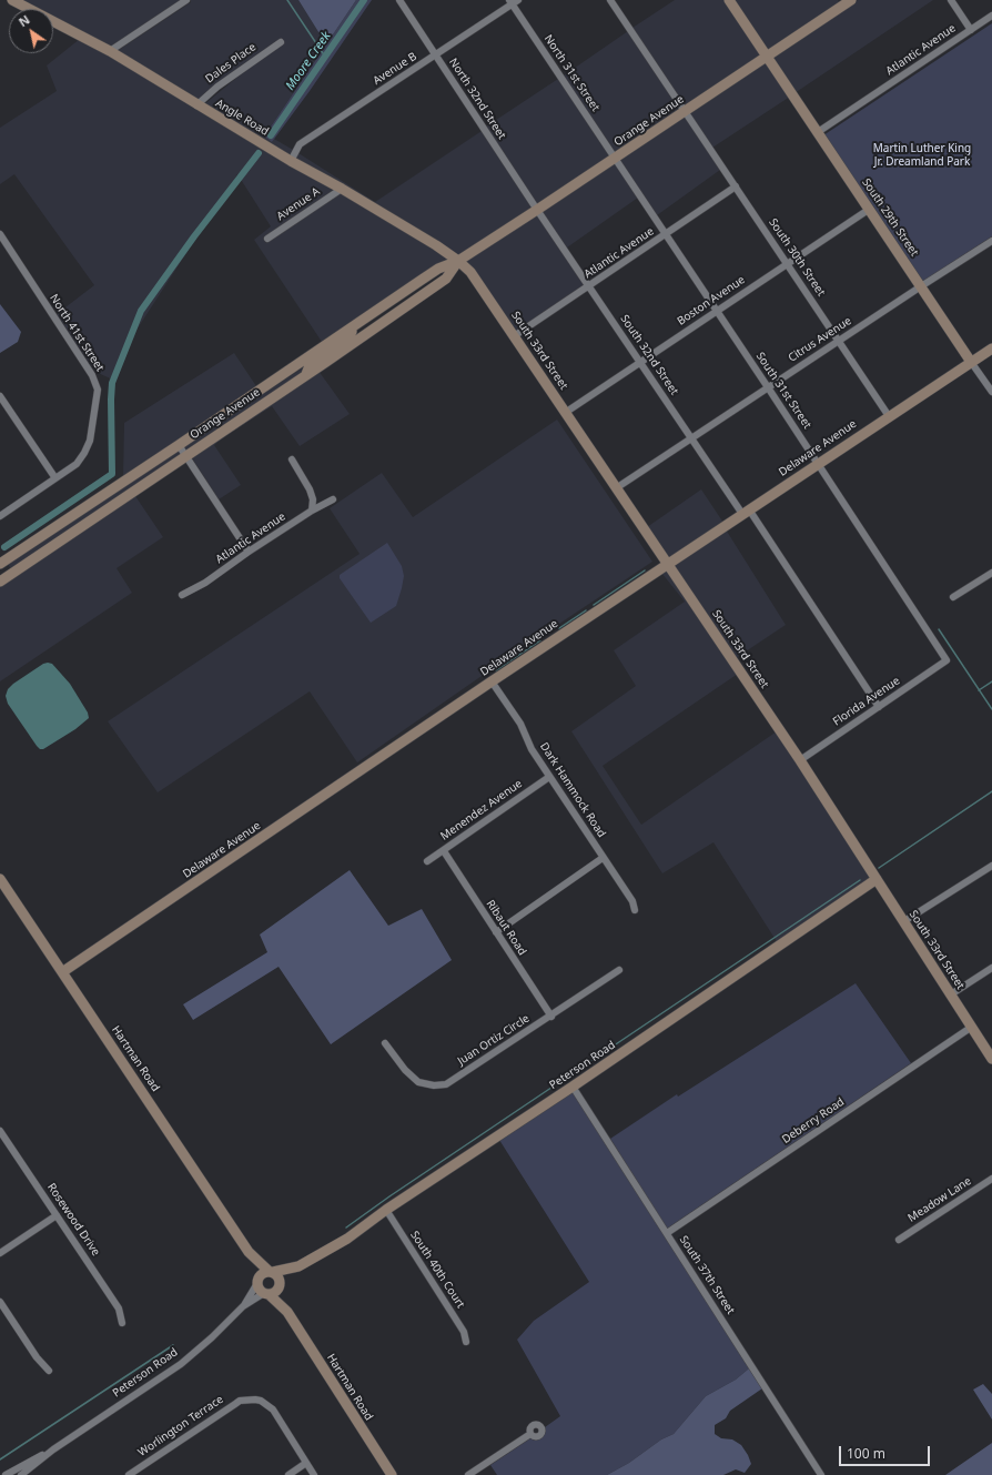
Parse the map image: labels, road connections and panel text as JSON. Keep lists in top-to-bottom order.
{
  "streets": {
    "street": [
      "Atlantic Avenue",
      "Dales Place",
      "Avenue B",
      "North 31st Street",
      "North 32nd Street",
      "Angle Road",
      "Orange Avenue",
      "Avenue A",
      "South 29th Street",
      "South 30th Street",
      "Boston Avenue",
      "North 41st Street",
      "Citrus Avenue",
      "South 33rd Street",
      "South 32nd Street",
      "South 31st Street",
      "Delaware Avenue",
      "Florida Avenue",
      "Dark Hammock Road",
      "Menendez Avenue",
      "Ribaut Road",
      "Juan Ortiz Circle",
      "Hartman Road",
      "Peterson Road",
      "Deberry Road",
      "Meadow Lane",
      "Rosewood Drive",
      "South 40th Court",
      "South 37th Street",
      "Worlington Terrace"
    ]
  },
  "crossings": [
    ["Atlantic Avenue", "South 29th Street"],
    ["Atlantic Avenue", "South 30th Street"],
    ["Atlantic Avenue", "South 33rd Street"],
    ["Atlantic Avenue", "South 32nd Street"],
    ["Atlantic Avenue", "South 31st Street"],
    ["Dales Place", "Angle Road"],
    ["Avenue B", "North 31st Street"],
    ["Avenue B", "North 32nd Street"],
    ["Avenue B", "Angle Road"],
    ["North 31st Street", "Orange Avenue"],
    ["North 31st Street", "South 31st Street"],
    ["North 32nd Street", "Orange Avenue"],
    ["North 32nd Street", "South 32nd Street"],
    ["Angle Road", "Orange Avenue"],
    ["Angle Road", "Avenue A"],
    ["Angle Road", "South 33rd Street"],
    ["Orange Avenue", "South 29th Street"],
    ["Orange Avenue", "South 30th Street"],
    ["Orange Avenue", "South 33rd Street"],
    ["Orange Avenue", "South 32nd Street"],
    ["Orange Avenue", "South 31st Street"],
    ["South 29th Street", "Boston Avenue"],
    ["South 29th Street", "Citrus Avenue"],
    ["South 29th Street", "Delaware Avenue"],
    ["South 30th Street", "Boston Avenue"],
    ["South 30th Street", "Citrus Avenue"],
    ["South 30th Street", "Delaware Avenue"],
    ["Boston Avenue", "South 33rd Street"],
    ["Boston Avenue", "South 32nd Street"],
    ["Boston Avenue", "South 31st Street"],
    ["Citrus Avenue", "South 33rd Street"],
    ["Citrus Avenue", "South 32nd Street"],
    ["Citrus Avenue", "South 31st Street"],
    ["South 33rd Street", "Delaware Avenue"],
    ["South 33rd Street", "Florida Avenue"],
    ["South 33rd Street", "Peterson Road"],
    ["South 33rd Street", "Deberry Road"],
    ["South 32nd Street", "Delaware Avenue"],
    ["South 32nd Street", "Florida Avenue"],
    ["South 31st Street", "Delaware Avenue"],
    ["South 31st Street", "Florida Avenue"],
    ["Delaware Avenue", "Dark Hammock Road"],
    ["Delaware Avenue", "Hartman Road"],
    ["Dark Hammock Road", "Menendez Avenue"],
    ["Menendez Avenue", "Ribaut Road"],
    ["Ribaut Road", "Juan Ortiz Circle"],
    ["Hartman Road", "Peterson Road"],
    ["Peterson Road", "South 40th Court"],
    ["Peterson Road", "South 37th Street"],
    ["Deberry Road", "South 37th Street"]
  ],
  "water": ["Moore Creek"],
  "parks": ["Martin Luther King Jr. Dreamland Park"],
  "scale_bar": "100 m",
  "north": "top left"
}
